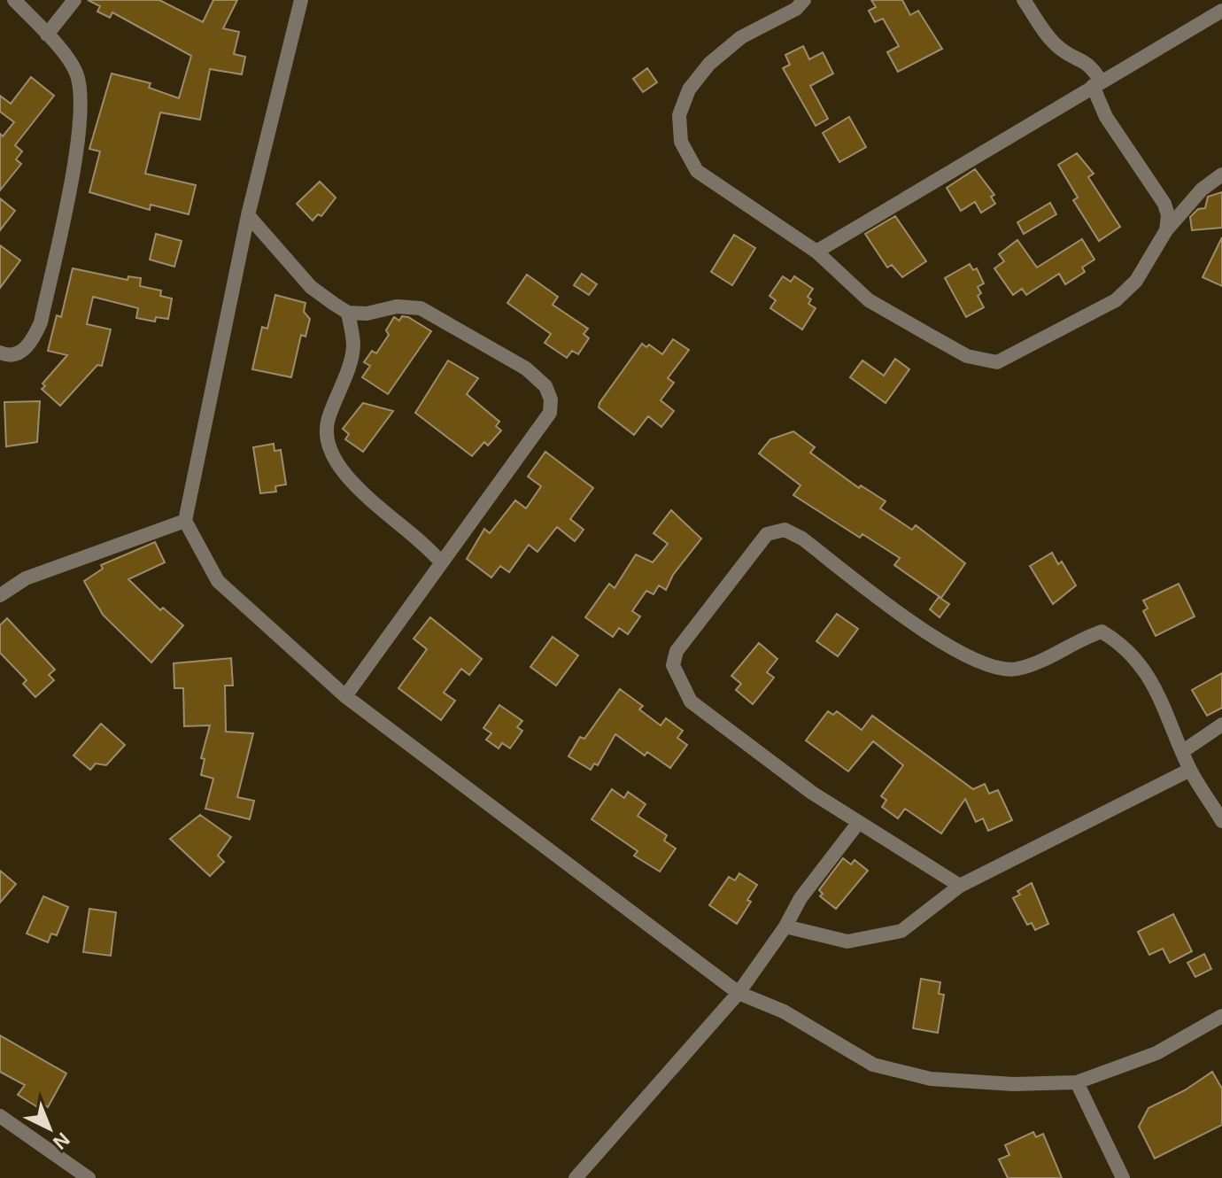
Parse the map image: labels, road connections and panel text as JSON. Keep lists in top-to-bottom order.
{
  "north": "bottom right"
}
